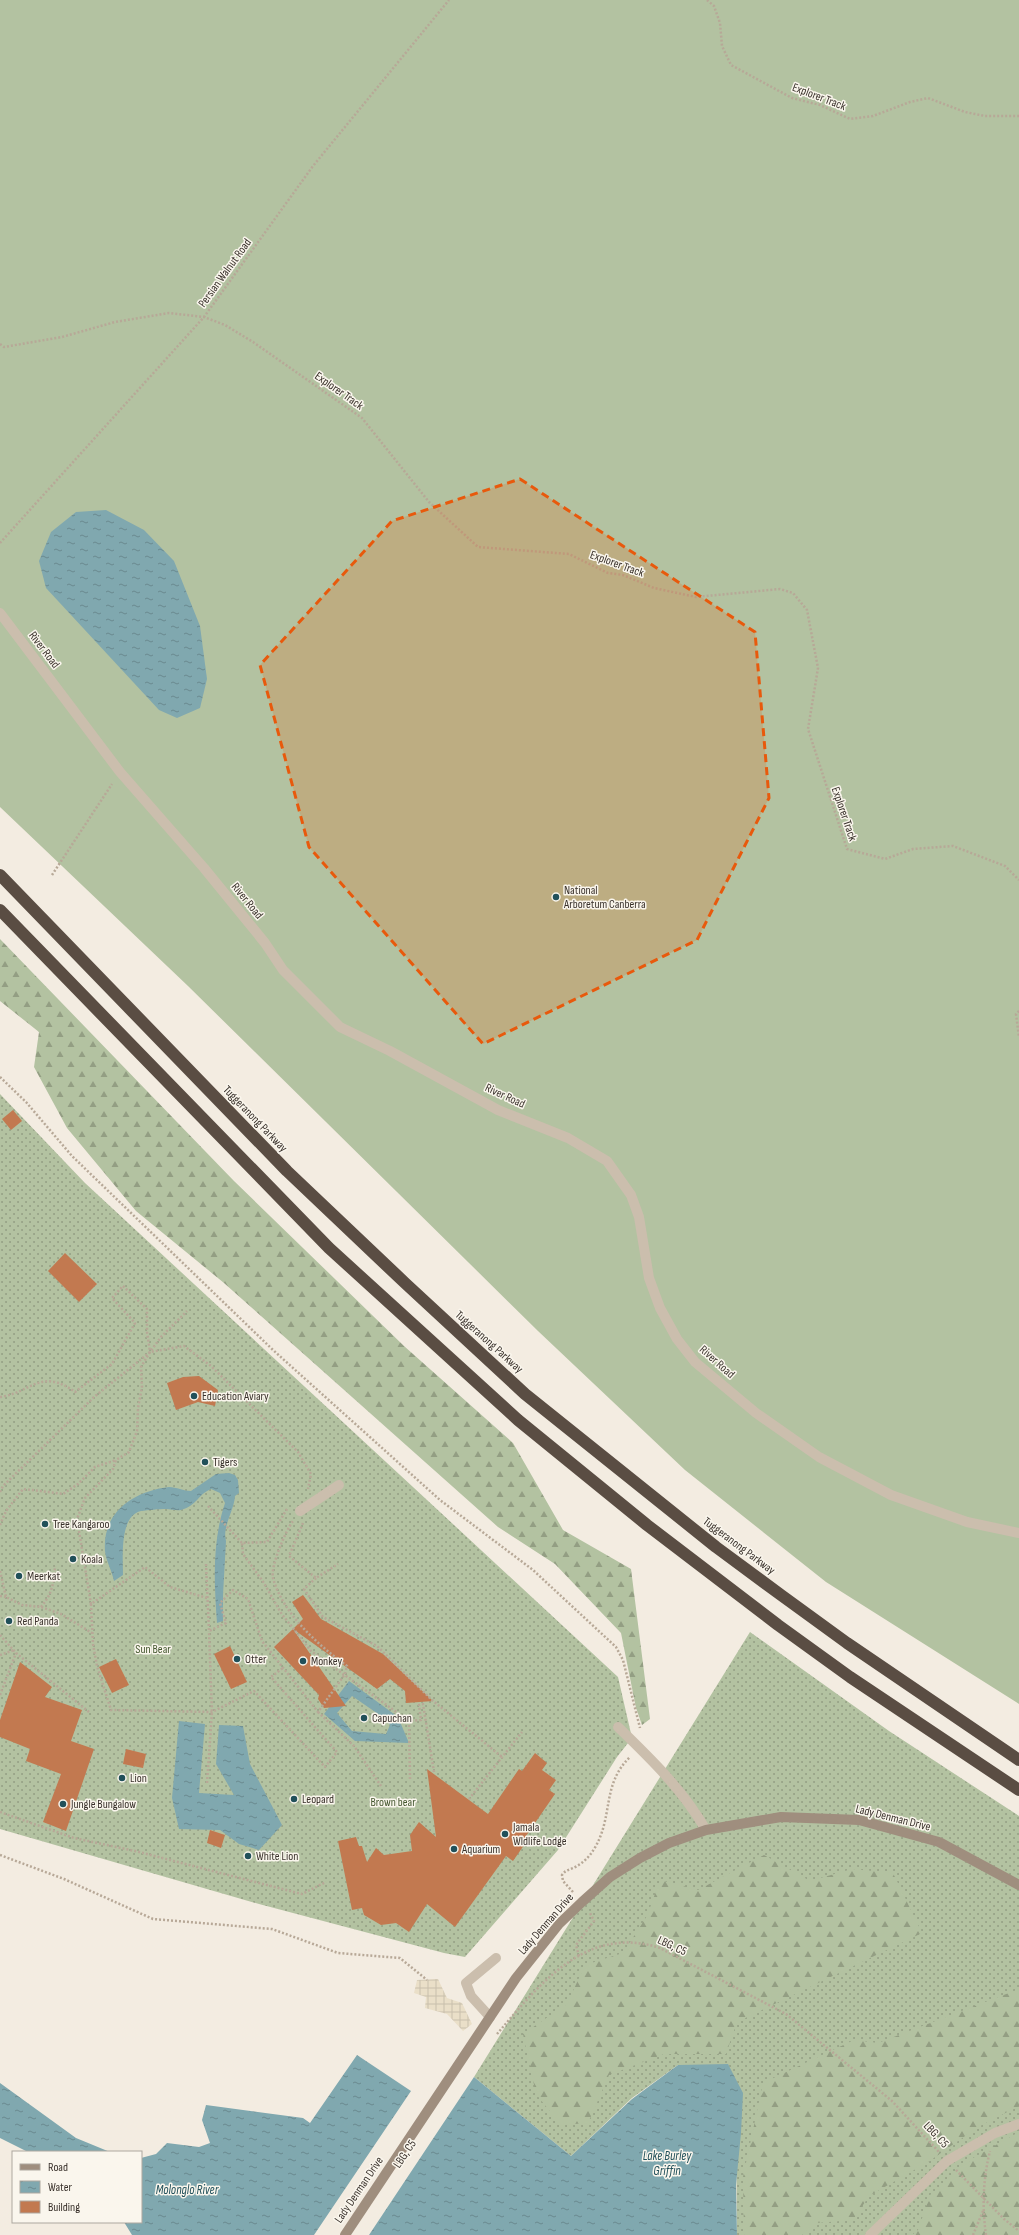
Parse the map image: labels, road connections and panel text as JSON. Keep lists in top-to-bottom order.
{
  "streets": {
    "highway": ["Tuggeranong Parkway"],
    "street": ["Lady Denman Drive"],
    "lane": ["River Road"],
    "path": ["Explorer Track", "Persian Walnut Road", "LBG, C5"]
  },
  "crossings": [
    ["Explorer Track", "Persian Walnut Road"]
  ],
  "water": ["Lake Burley Griffin", "Molonglo River"],
  "parks": ["Sun Bear", "Brown bear"],
  "places": [
    "National Arboretum Canberra",
    "Education Aviary",
    "Tigers",
    "Tree Kangaroo",
    "Koala",
    "Meerkat",
    "Red Panda",
    "Otter",
    "Monkey",
    "Capuchan",
    "Lion",
    "Leopard",
    "Jungle Bungalow",
    "Jamala Wldlife Lodge",
    "Aquarium",
    "White Lion"
  ],
  "legend": ["Road", "Water", "Building"]
}
